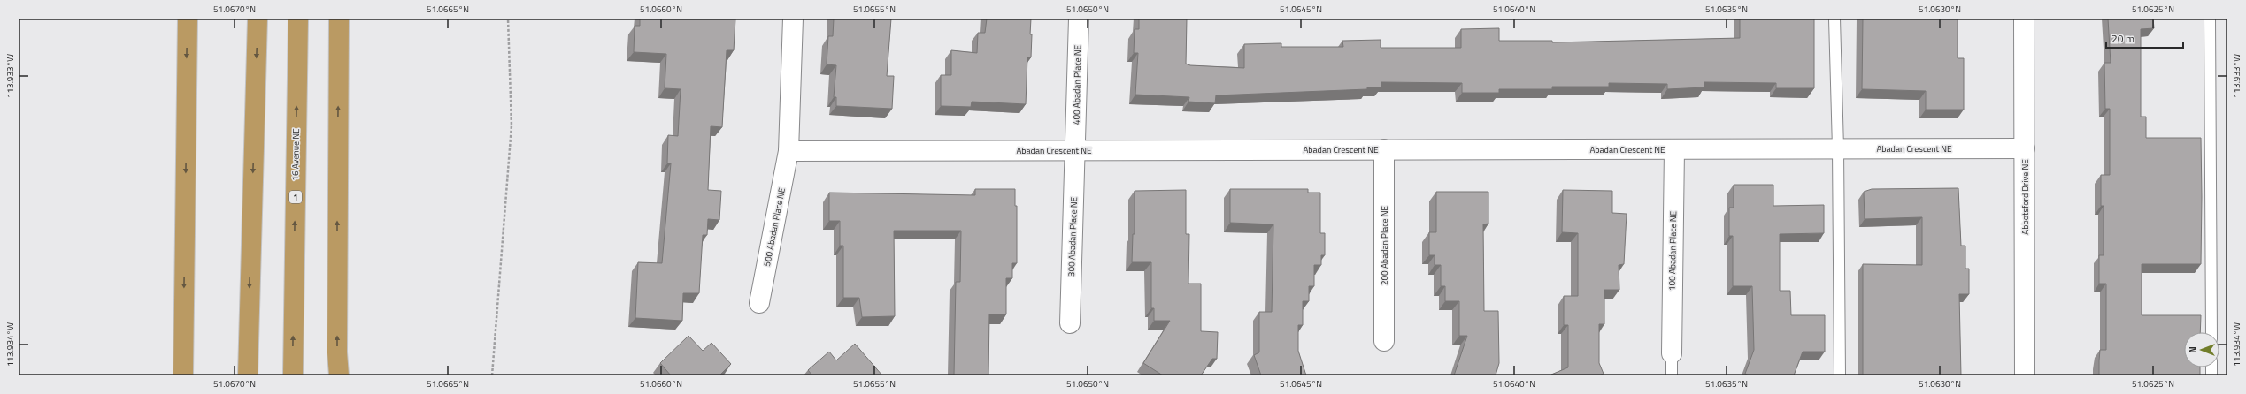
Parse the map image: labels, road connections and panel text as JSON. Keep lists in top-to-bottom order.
{
  "streets": {
    "highway": ["16 Avenue NE", "1"],
    "street": [
      "400 Abadan Place NE",
      "Abadan Crescent NE",
      "Abbotsford Drive NE",
      "500 Abadan Place NE",
      "300 Abadan Place NE",
      "200 Abadan Place NE",
      "100 Abadan Place NE"
    ]
  },
  "crossings": [
    ["400 Abadan Place NE", "Abadan Crescent NE"],
    ["400 Abadan Place NE", "300 Abadan Place NE"],
    ["Abadan Crescent NE", "Abbotsford Drive NE"],
    ["Abadan Crescent NE", "500 Abadan Place NE"],
    ["Abadan Crescent NE", "300 Abadan Place NE"],
    ["Abadan Crescent NE", "200 Abadan Place NE"],
    ["Abadan Crescent NE", "100 Abadan Place NE"]
  ],
  "scale_bar": "20 m",
  "north": "left",
  "coordinates": [
    "51.0670°N",
    "51.0665°N",
    "51.0660°N",
    "51.0655°N",
    "51.0650°N",
    "51.0645°N",
    "51.0640°N",
    "51.0635°N",
    "51.0630°N",
    "51.0625°N",
    "113.933°W",
    "113.934°W"
  ]
}
